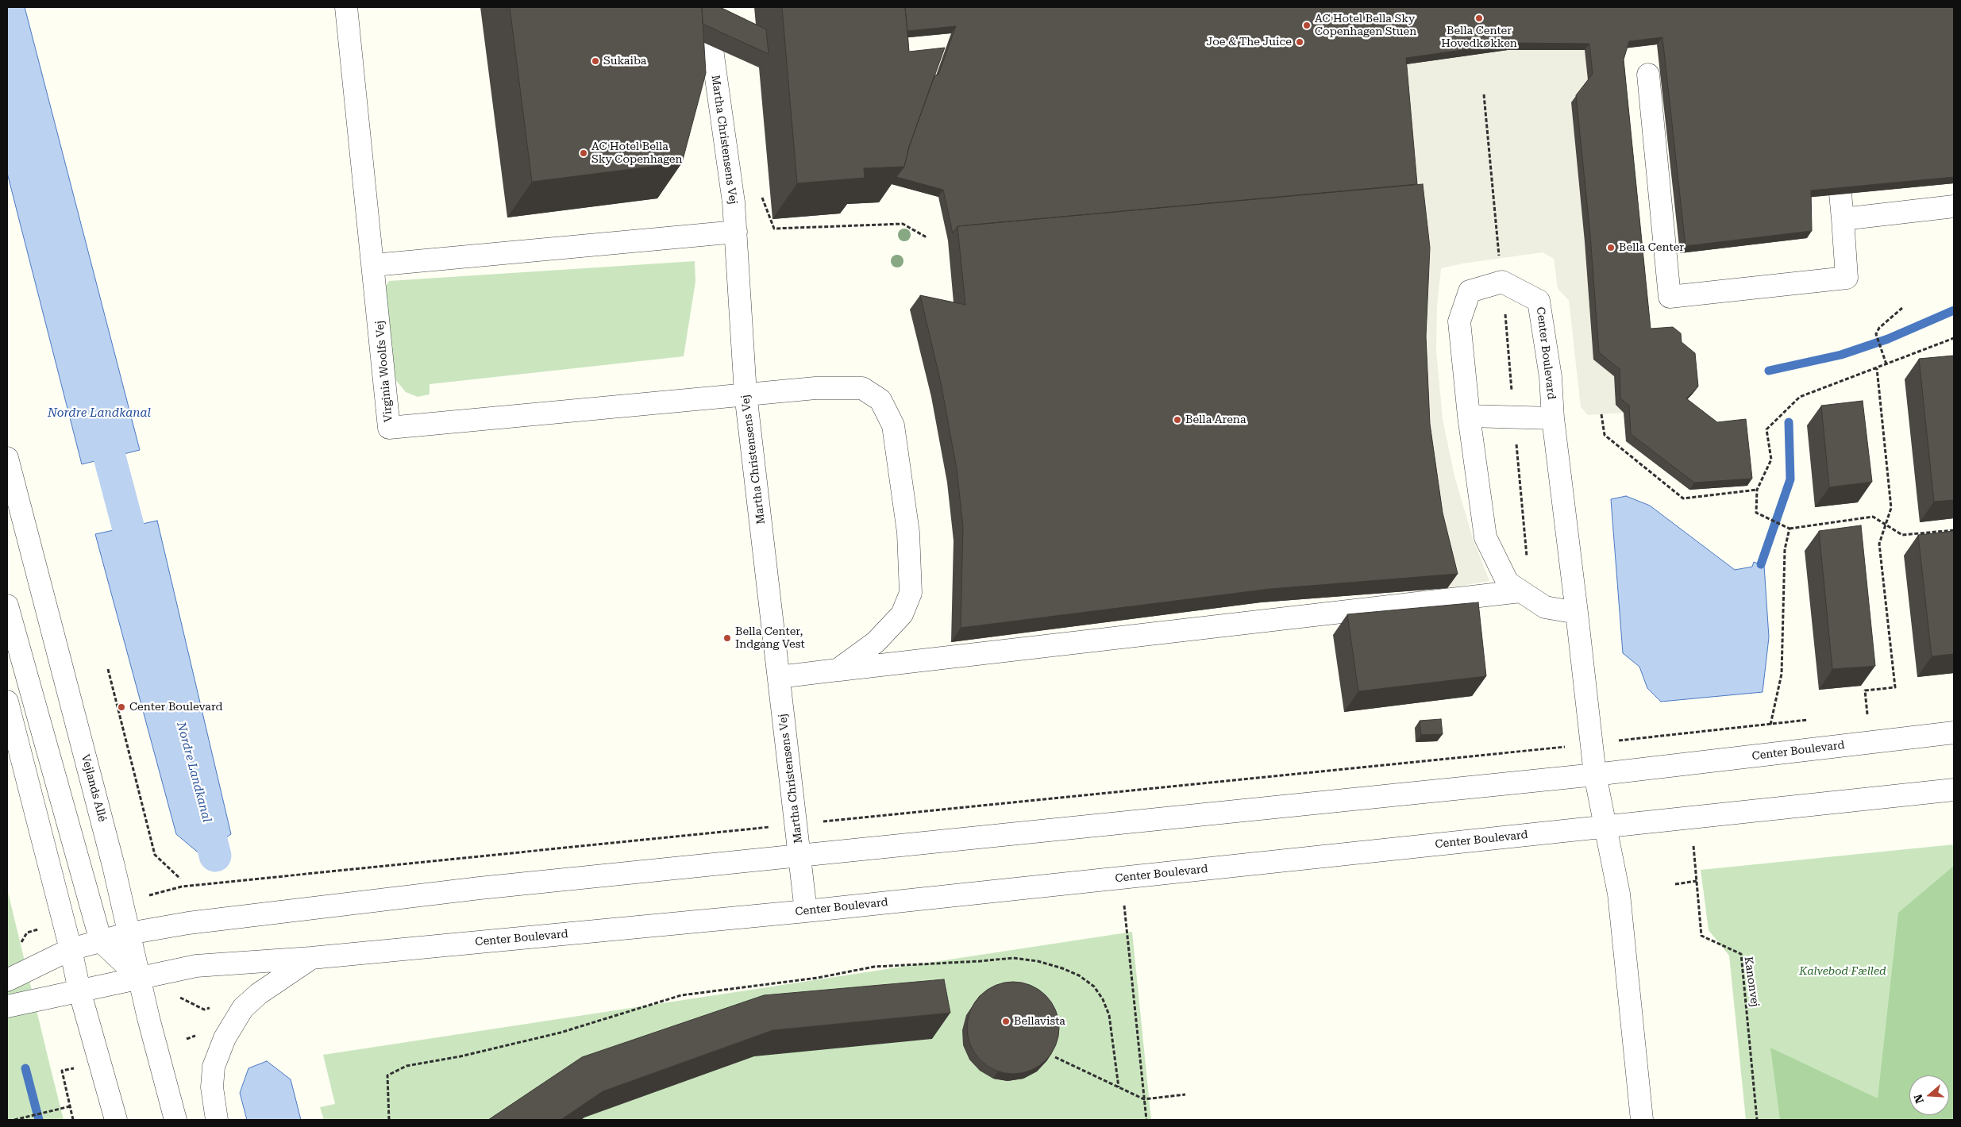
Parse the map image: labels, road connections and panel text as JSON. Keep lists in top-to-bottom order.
{
  "streets": {
    "street": [
      "Martha Christensens Vej",
      "Center Boulevard",
      "Virginia Woolfs Vej",
      "Vejlands Allé"
    ],
    "path": ["Kanonvej"]
  },
  "crossings": [
    ["Martha Christensens Vej", "Center Boulevard"],
    ["Martha Christensens Vej", "Virginia Woolfs Vej"],
    ["Center Boulevard", "Vejlands Allé"]
  ],
  "water": ["Nordre Landkanal"],
  "parks": ["Kalvebod Fælled"],
  "places": [
    "Bella Center Hovedkøkken",
    "AC Hotel Bella Sky Copenhagen Stuen",
    "Joe & The Juice",
    "Sukaiba",
    "AC Hotel Bella Sky Copenhagen",
    "Bella Center",
    "Bella Arena",
    "Bella Center, Indgang Vest",
    "Center Boulevard",
    "Bellavista"
  ],
  "north": "left"
}
